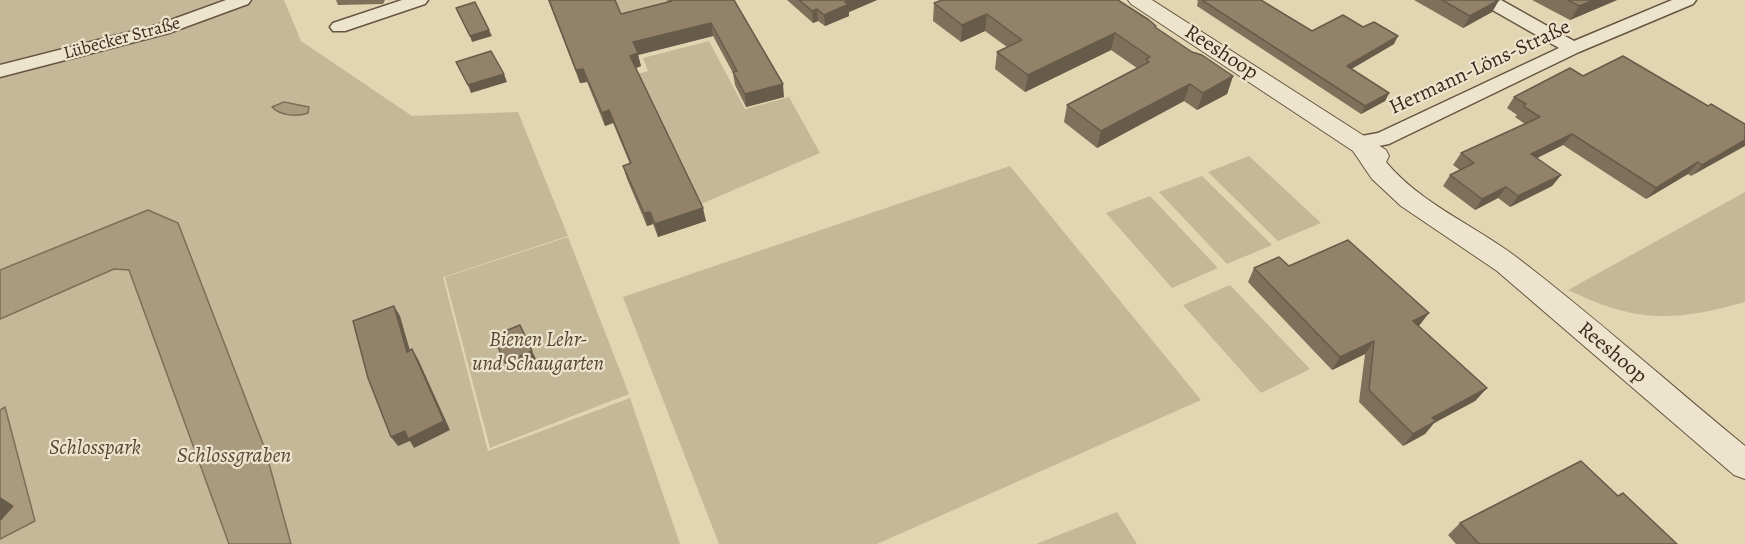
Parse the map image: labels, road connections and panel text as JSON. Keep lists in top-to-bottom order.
{
  "streets": {
    "street": ["Lübecker Straße", "Reeshoop", "Hermann-Löns-Straße"]
  },
  "crossings": [
    ["Reeshoop", "Hermann-Löns-Straße"]
  ],
  "water": ["Schlossgraben"],
  "parks": ["Bienen Lehr- und Schaugarten", "Schlosspark"]
}
